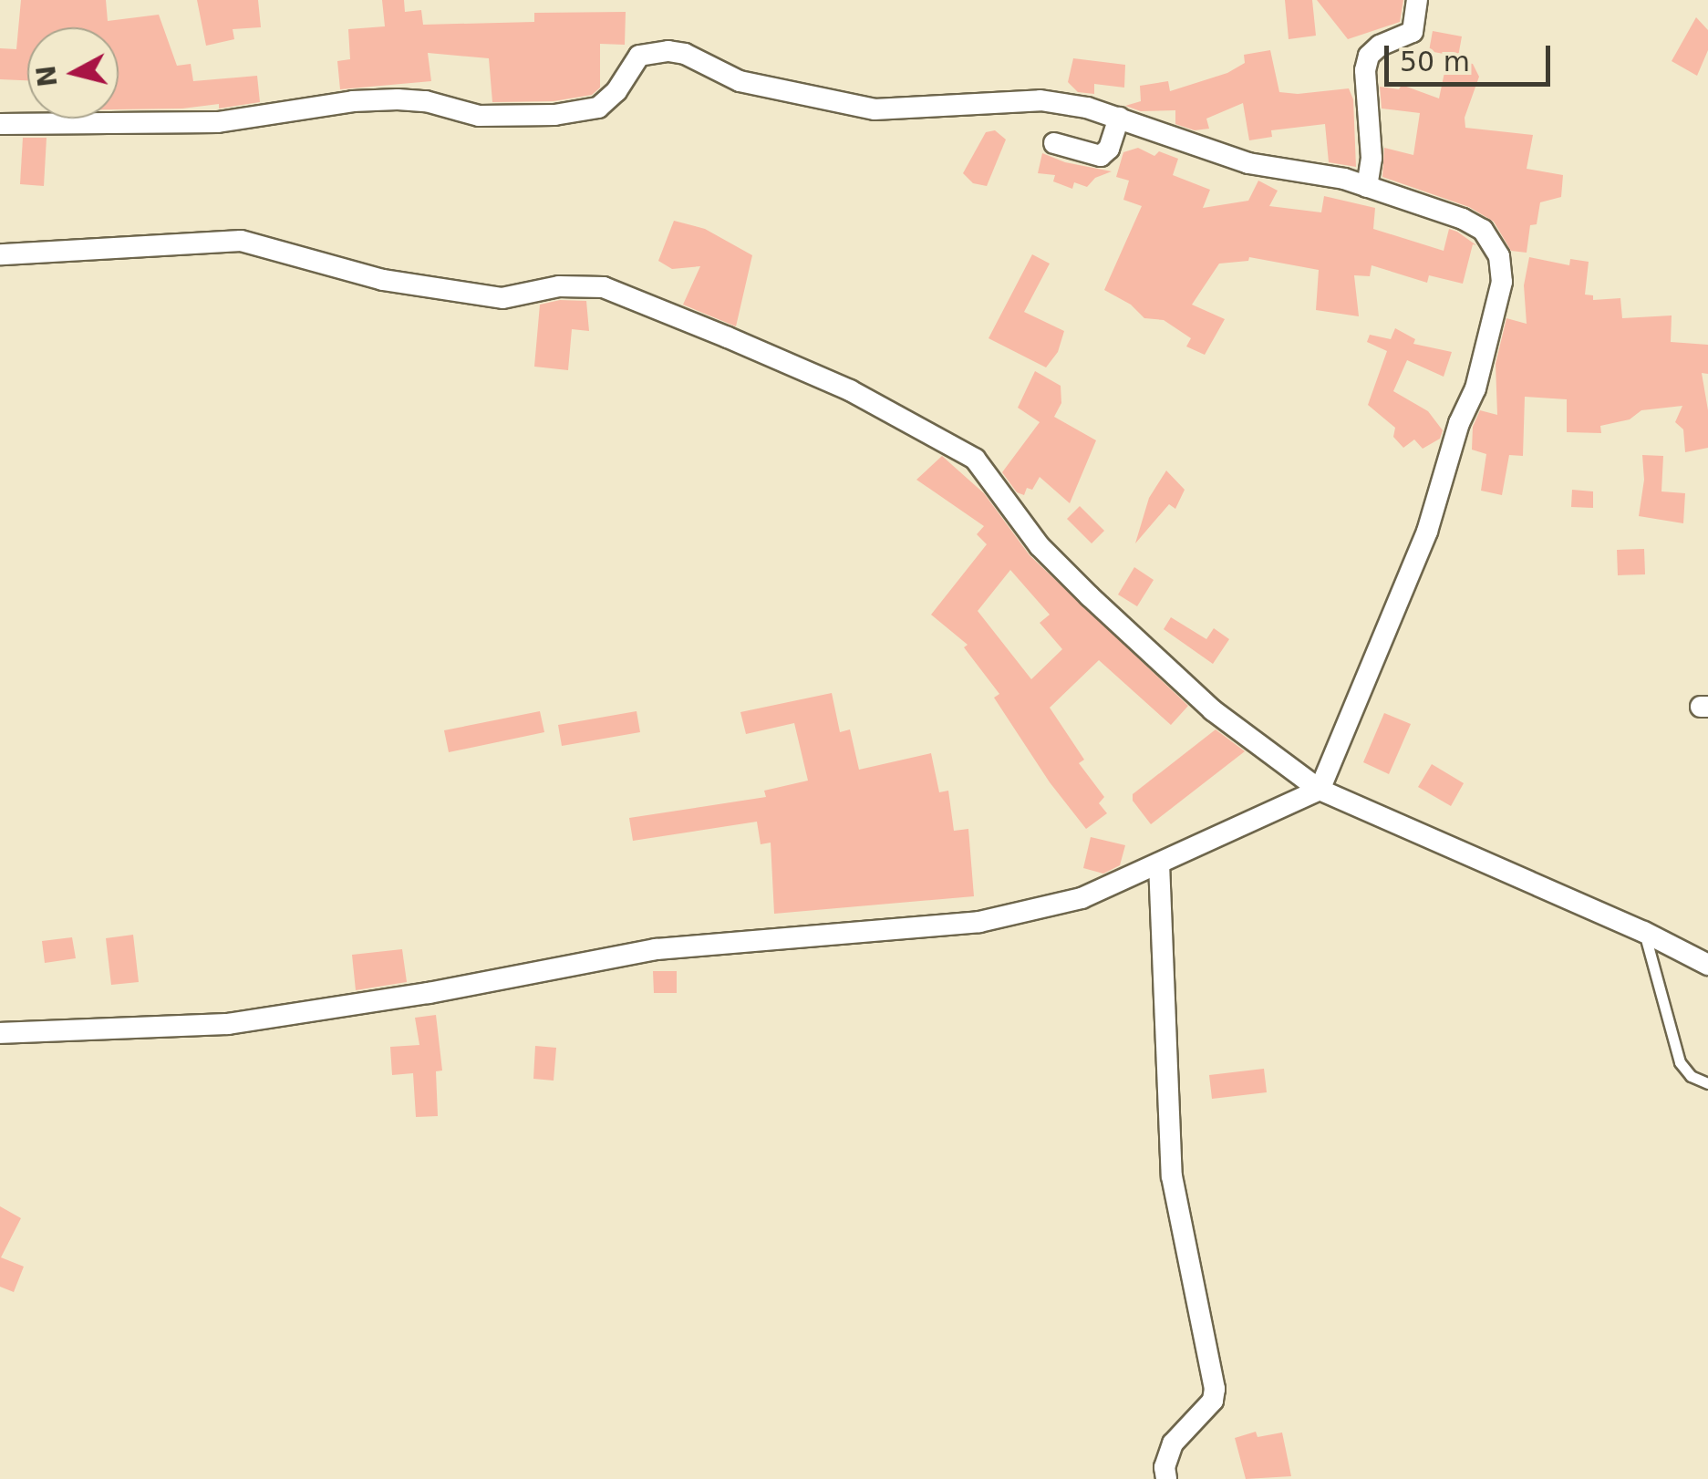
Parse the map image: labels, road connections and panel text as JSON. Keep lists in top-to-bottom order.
{
  "scale_bar": "50 m",
  "north": "left"
}
